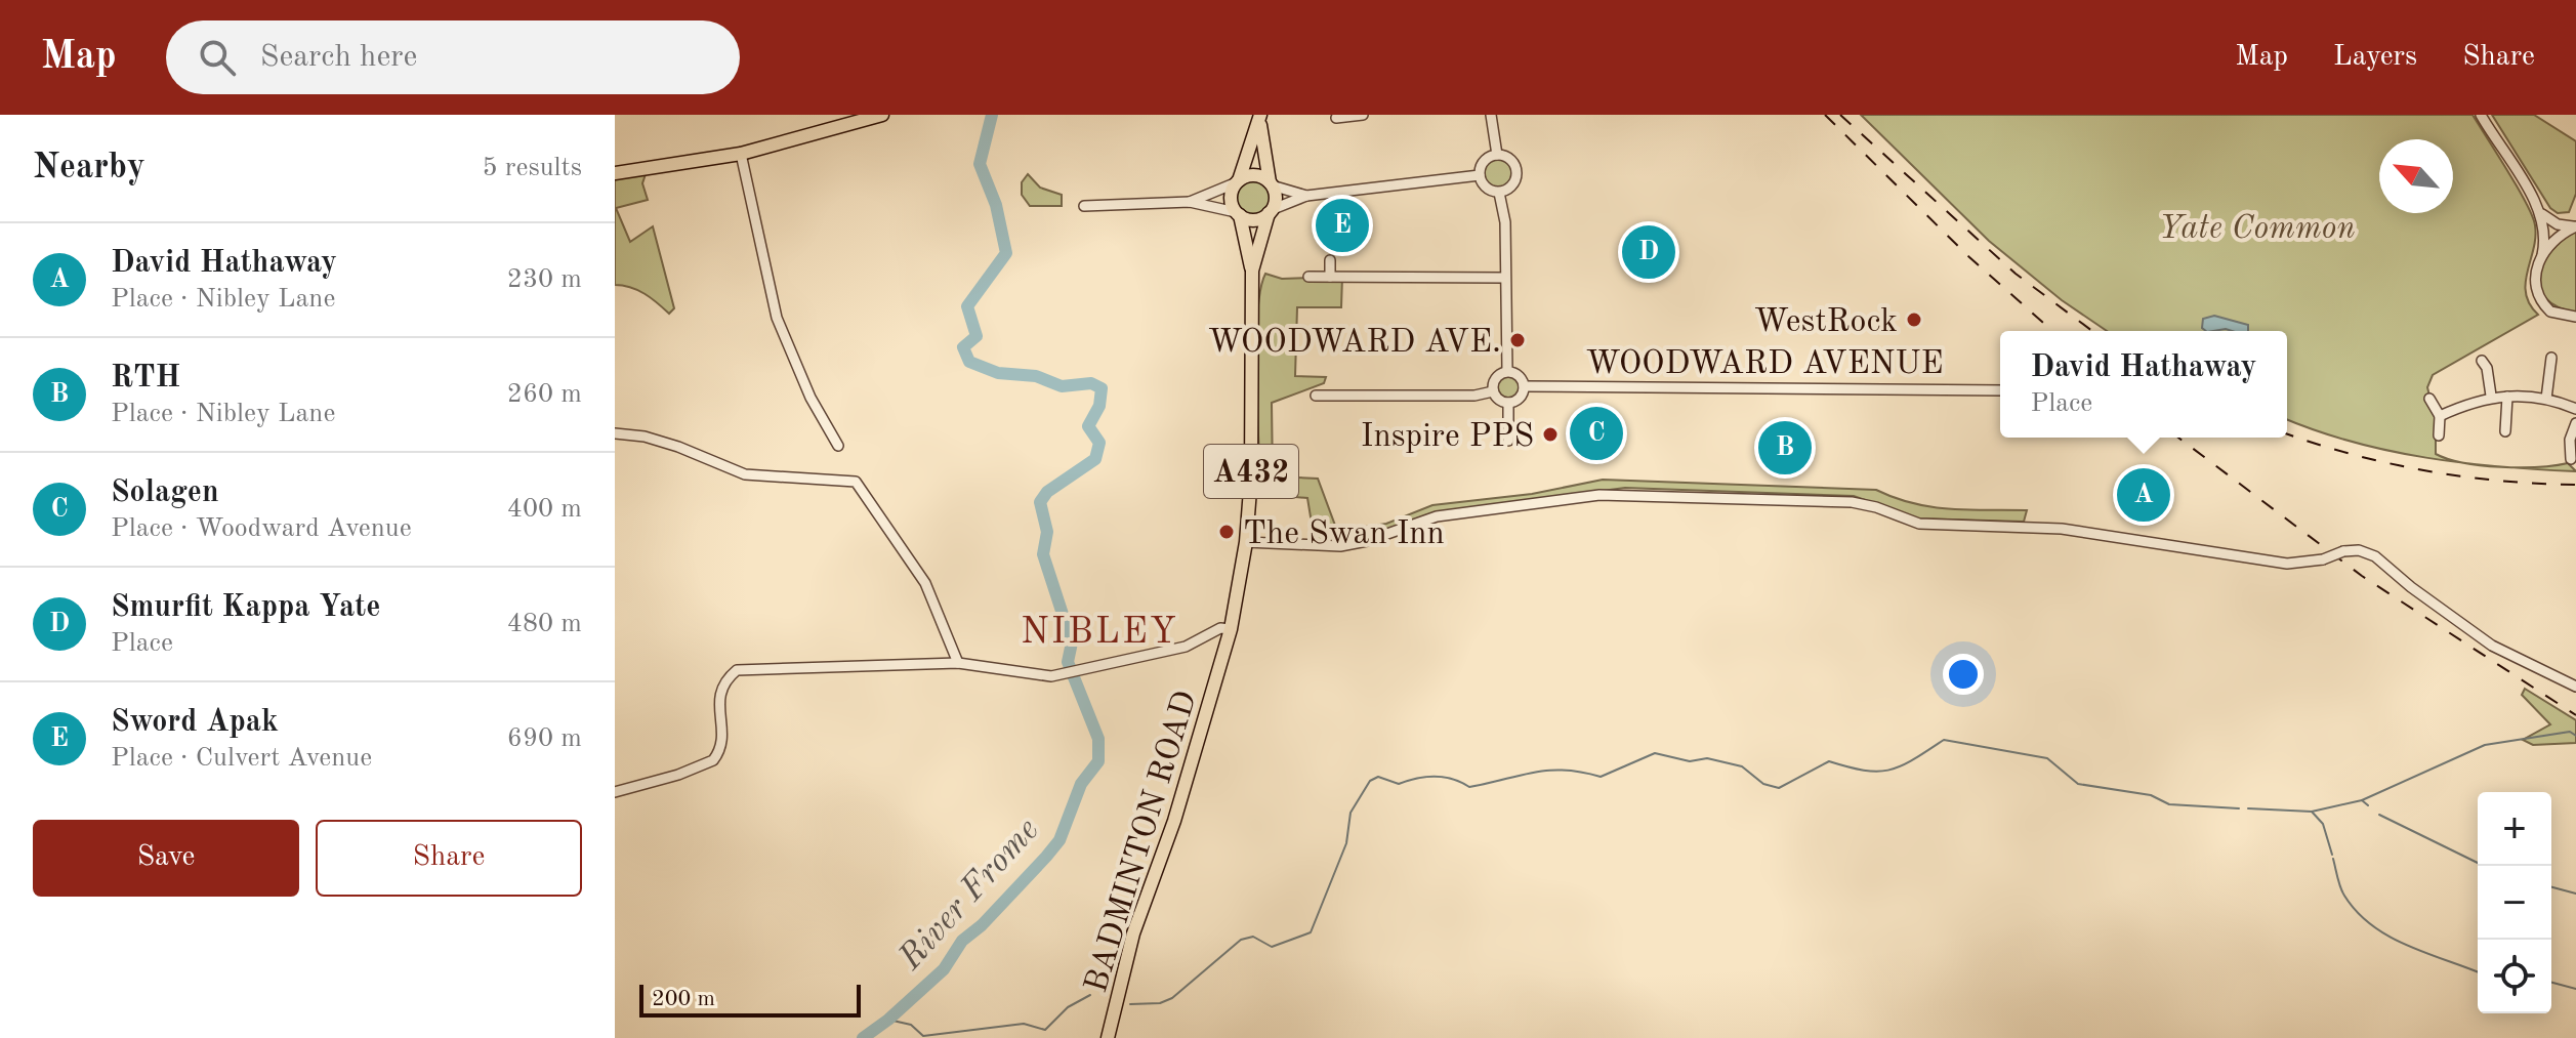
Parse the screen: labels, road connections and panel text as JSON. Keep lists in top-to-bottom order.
{
  "streets": {
    "main road": ["A432", "BADMINTON ROAD"],
    "street": ["WOODWARD AVENUE"]
  },
  "districts": ["NIBLEY"],
  "water": ["River Frome"],
  "parks": ["Yate Common"],
  "places": [
    "WestRock",
    "WOODWARD AVE.",
    "Inspire PPS",
    "The Swan Inn"
  ],
  "scale_bar": "200 m",
  "north": "top left",
  "page": {
    "header": "Map",
    "search": "Search here",
    "nav": ["Map", "Layers", "Share"],
    "heading": ["Nearby", "5 results"],
    "pins": [
      "E",
      "D",
      "C",
      "B",
      "A"
    ],
    "list": [
      {
        "mark": "A",
        "name": "David Hathaway",
        "note": "Place · Nibley Lane",
        "value": "230 m"
      },
      {
        "mark": "B",
        "name": "RTH",
        "note": "Place · Nibley Lane",
        "value": "260 m"
      },
      {
        "mark": "C",
        "name": "Solagen",
        "note": "Place · Woodward Avenue",
        "value": "400 m"
      },
      {
        "mark": "D",
        "name": "Smurfit Kappa Yate",
        "note": "Place",
        "value": "480 m"
      },
      {
        "mark": "E",
        "name": "Sword Apak",
        "note": "Place · Culvert Avenue",
        "value": "690 m"
      }
    ],
    "popup": ["David Hathaway", "Place"],
    "map_buttons": ["+", "−"],
    "buttons": ["Save", "Share"],
    "scale": "200 m"
  }
}
